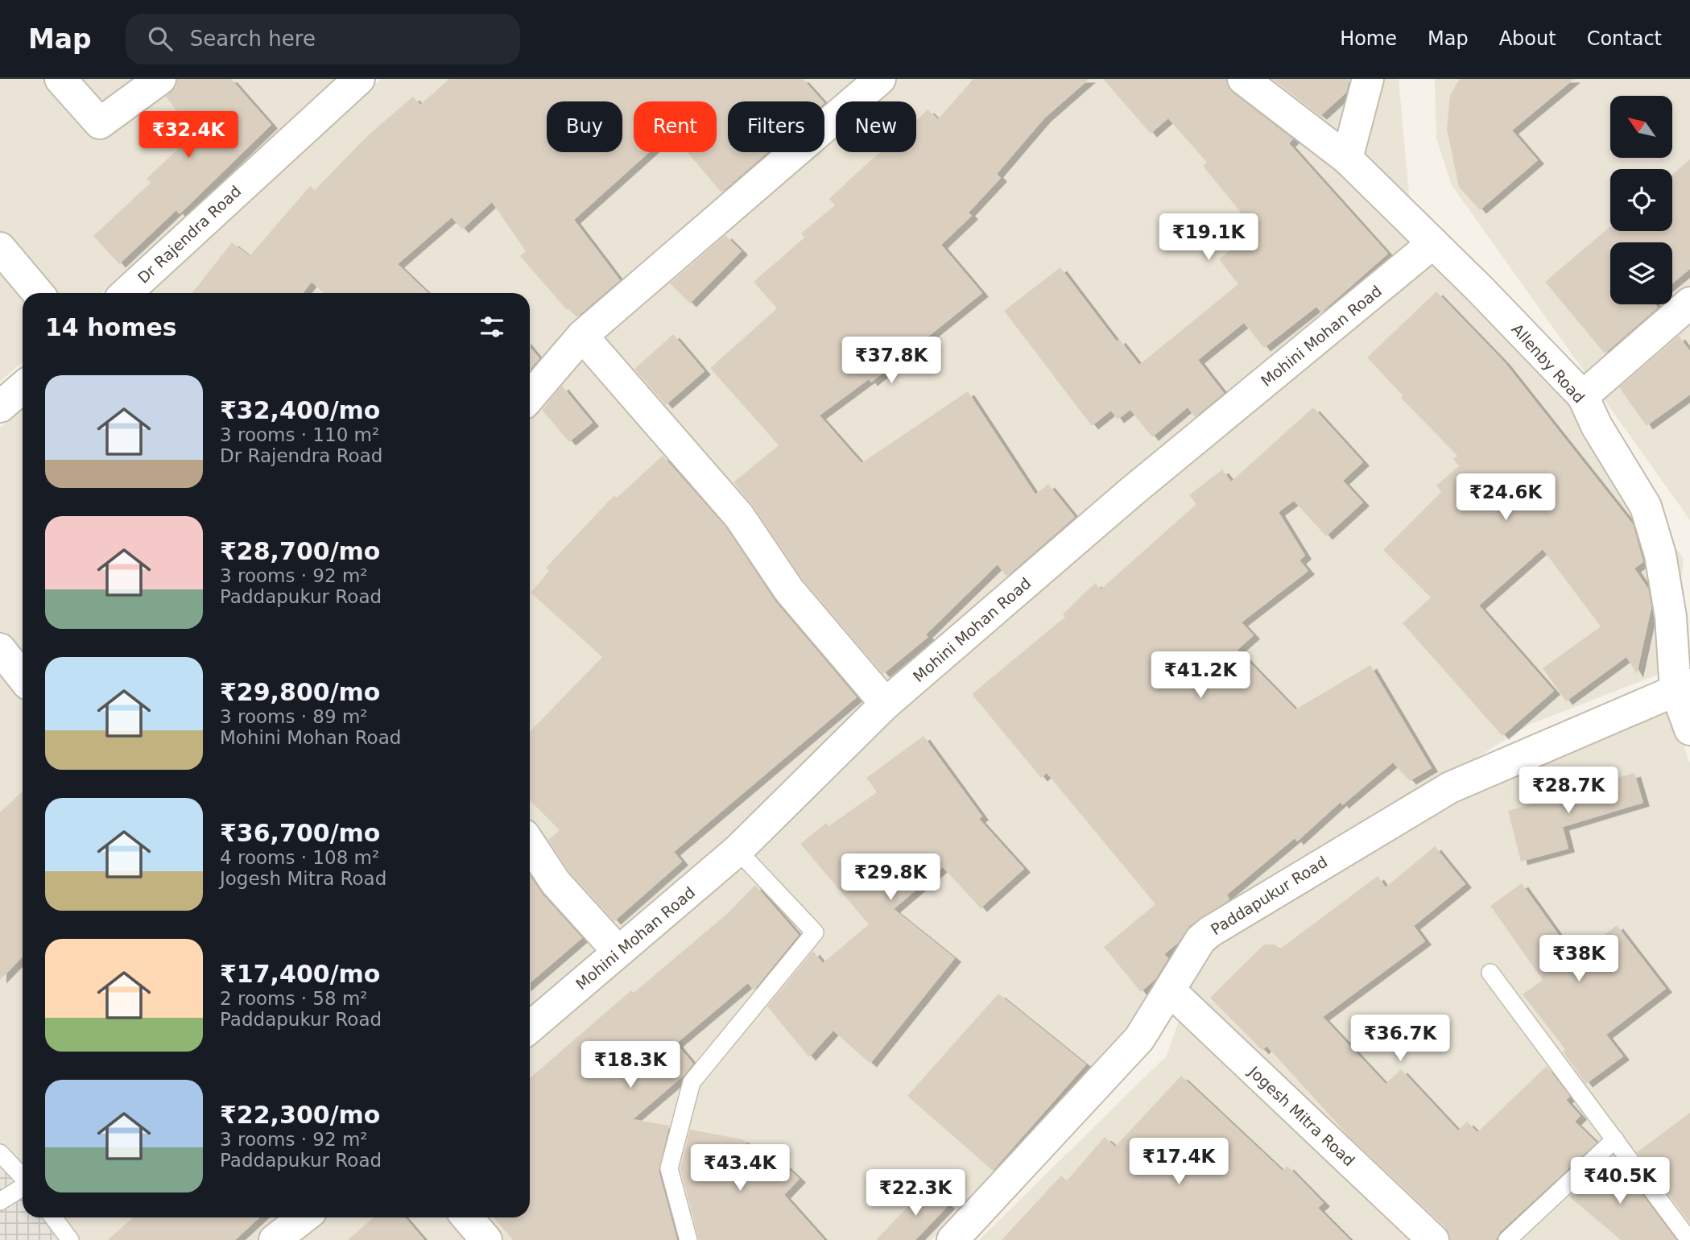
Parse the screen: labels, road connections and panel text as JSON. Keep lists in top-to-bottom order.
{
  "streets": {
    "street": [
      "Dr Rajendra Road",
      "Mohini Mohan Road",
      "Allenby Road",
      "Paddapukur Road",
      "Jogesh Mitra Road"
    ]
  },
  "crossings": [
    ["Mohini Mohan Road", "Allenby Road"],
    ["Allenby Road", "Paddapukur Road"],
    ["Paddapukur Road", "Jogesh Mitra Road"]
  ],
  "north": "top left",
  "page": {
    "header": "Map",
    "search": "Search here",
    "nav": [
      "Home",
      "Map",
      "About",
      "Contact"
    ],
    "chip": [
      "Buy",
      "Rent",
      "Filters",
      "New"
    ],
    "price": [
      "₹32.4K",
      "₹19.1K",
      "₹37.8K",
      "₹24.6K",
      "₹41.2K",
      "₹28.7K",
      "₹29.8K",
      "₹38K",
      "₹36.7K",
      "₹18.3K",
      "₹17.4K",
      "₹43.4K",
      "₹40.5K",
      "₹22.3K"
    ],
    "heading": "14 homes",
    "list": [
      {
        "name": "₹32,400/mo",
        "note": "3 rooms · 110 m² · Dr Rajendra Road"
      },
      {
        "name": "₹28,700/mo",
        "note": "3 rooms · 92 m² · Paddapukur Road"
      },
      {
        "name": "₹29,800/mo",
        "note": "3 rooms · 89 m² · Mohini Mohan Road"
      },
      {
        "name": "₹36,700/mo",
        "note": "4 rooms · 108 m² · Jogesh Mitra Road"
      },
      {
        "name": "₹17,400/mo",
        "note": "2 rooms · 58 m² · Paddapukur Road"
      },
      {
        "name": "₹22,300/mo",
        "note": "3 rooms · 92 m² · Paddapukur Road"
      }
    ]
  }
}
